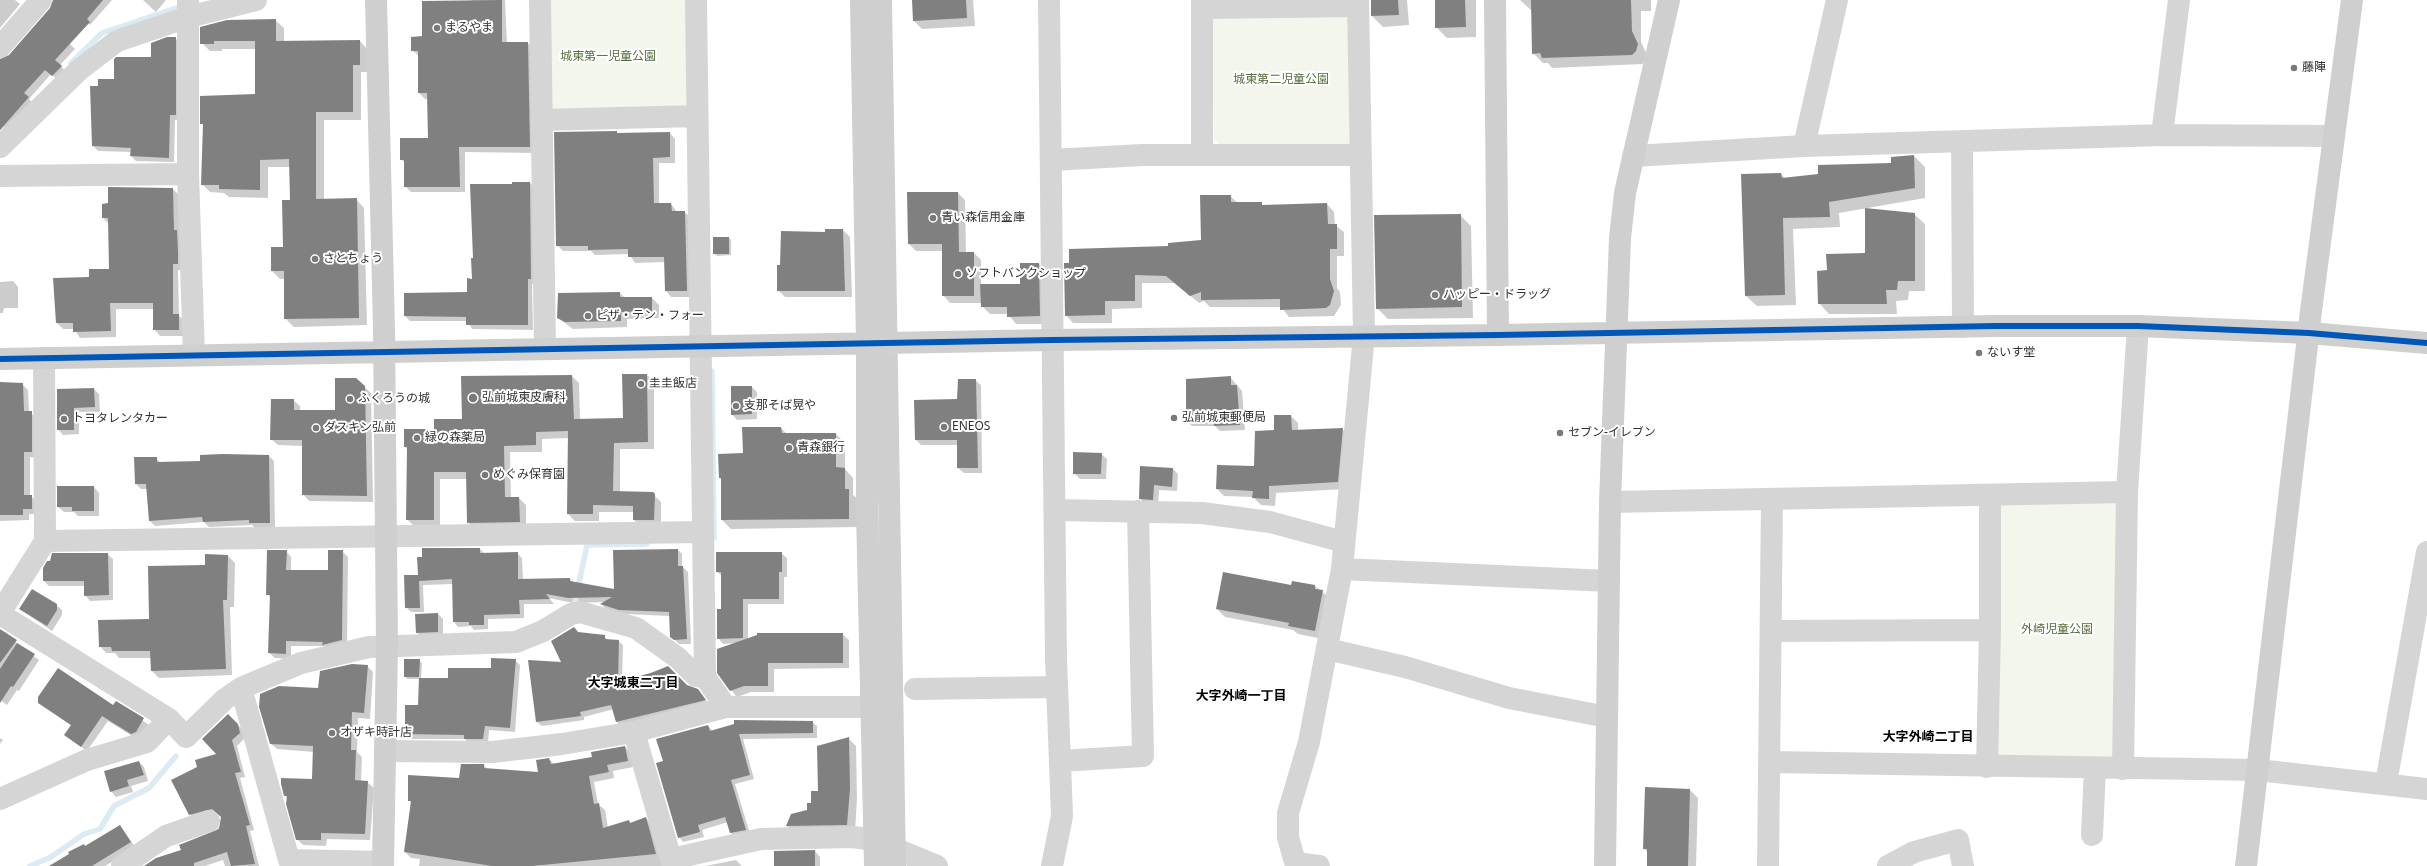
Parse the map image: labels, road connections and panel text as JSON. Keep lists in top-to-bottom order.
{
  "districts": ["大字城東二丁目", "大字外崎一丁目", "大字外崎二丁目"],
  "parks": ["城東第一児童公園", "城東第二児童公園", "外崎児童公園"],
  "places": [
    "まるやま",
    "藤陣",
    "青い森信用金庫",
    "さとちょう",
    "ソフトバンクショップ",
    "ハッピー・ドラッグ",
    "ピザ・テン・フォー",
    "ないす堂",
    "圭圭飯店",
    "弘前城東皮膚科",
    "ふくろうの城",
    "支那そば晃や",
    "弘前城東郵便局",
    "トヨタレンタカー",
    "ENEOS",
    "ダスキン弘前",
    "セブン-イレブン",
    "緑の森薬局",
    "青森銀行",
    "めぐみ保育園",
    "オザキ時計店"
  ]
}
